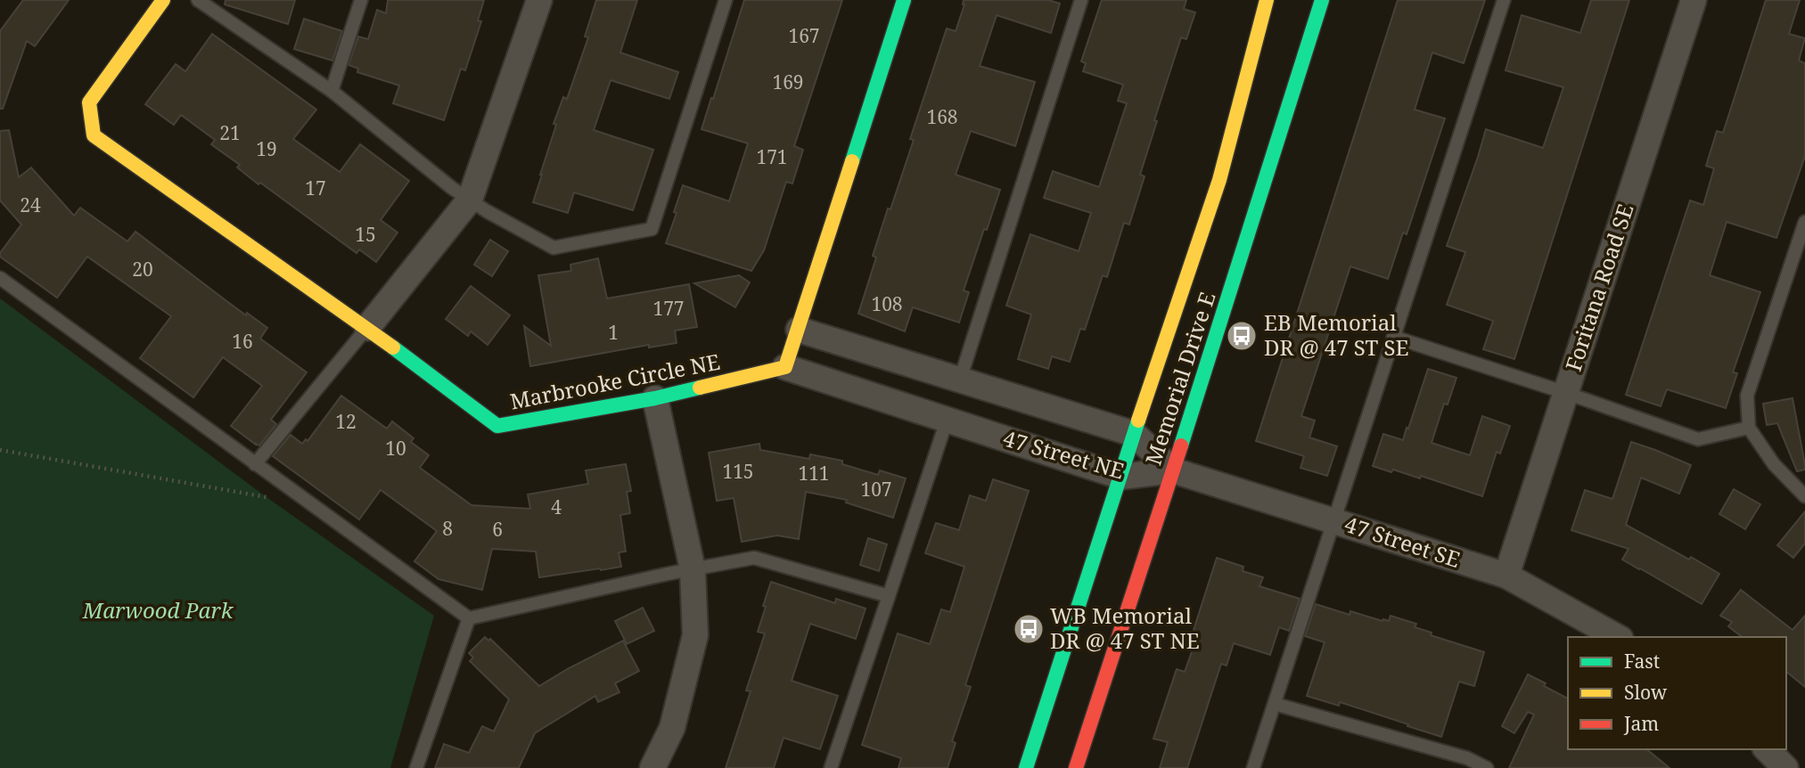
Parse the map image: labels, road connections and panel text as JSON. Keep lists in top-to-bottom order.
{
  "streets": {
    "main road": ["Memorial Drive E", "Marbrooke Circle NE"],
    "street": ["Foritana Road SE", "47 Street NE", "47 Street SE"]
  },
  "crossings": [
    ["Foritana Road SE", "47 Street SE"],
    ["Memorial Drive E", "47 Street NE"],
    ["Memorial Drive E", "47 Street SE"],
    ["Marbrooke Circle NE", "47 Street NE"],
    ["47 Street NE", "47 Street SE"]
  ],
  "parks": ["Marwood Park"],
  "places": {
    "bus stop": ["EB Memorial DR @ 47 ST SE", "WB Memorial DR @ 47 ST NE"]
  },
  "house_numbers": [
    "167",
    "169",
    "168",
    "21",
    "19",
    "171",
    "17",
    "24",
    "15",
    "20",
    "108",
    "177",
    "1",
    "16",
    "12",
    "10",
    "115",
    "111",
    "107",
    "4",
    "8",
    "6"
  ],
  "legend": ["Fast", "Slow", "Jam"]
}
